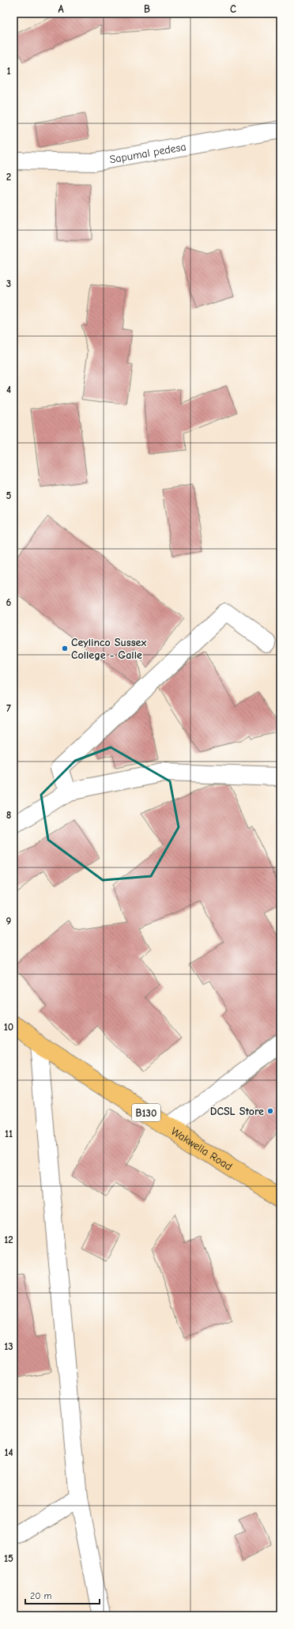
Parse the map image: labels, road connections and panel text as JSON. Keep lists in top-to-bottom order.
{
  "streets": {
    "main road": ["B130", "Wakwella Road"],
    "street": ["Sapumal pedesa"]
  },
  "places": ["Ceylinco Sussex College - Galle", "DCSL Store"],
  "scale_bar": "20 m",
  "grid": {
    "columns": ["A", "B", "C"],
    "rows": [
      "1",
      "2",
      "3",
      "4",
      "5",
      "6",
      "7",
      "8",
      "9",
      "10",
      "11",
      "12",
      "13",
      "14",
      "15"
    ]
  }
}
